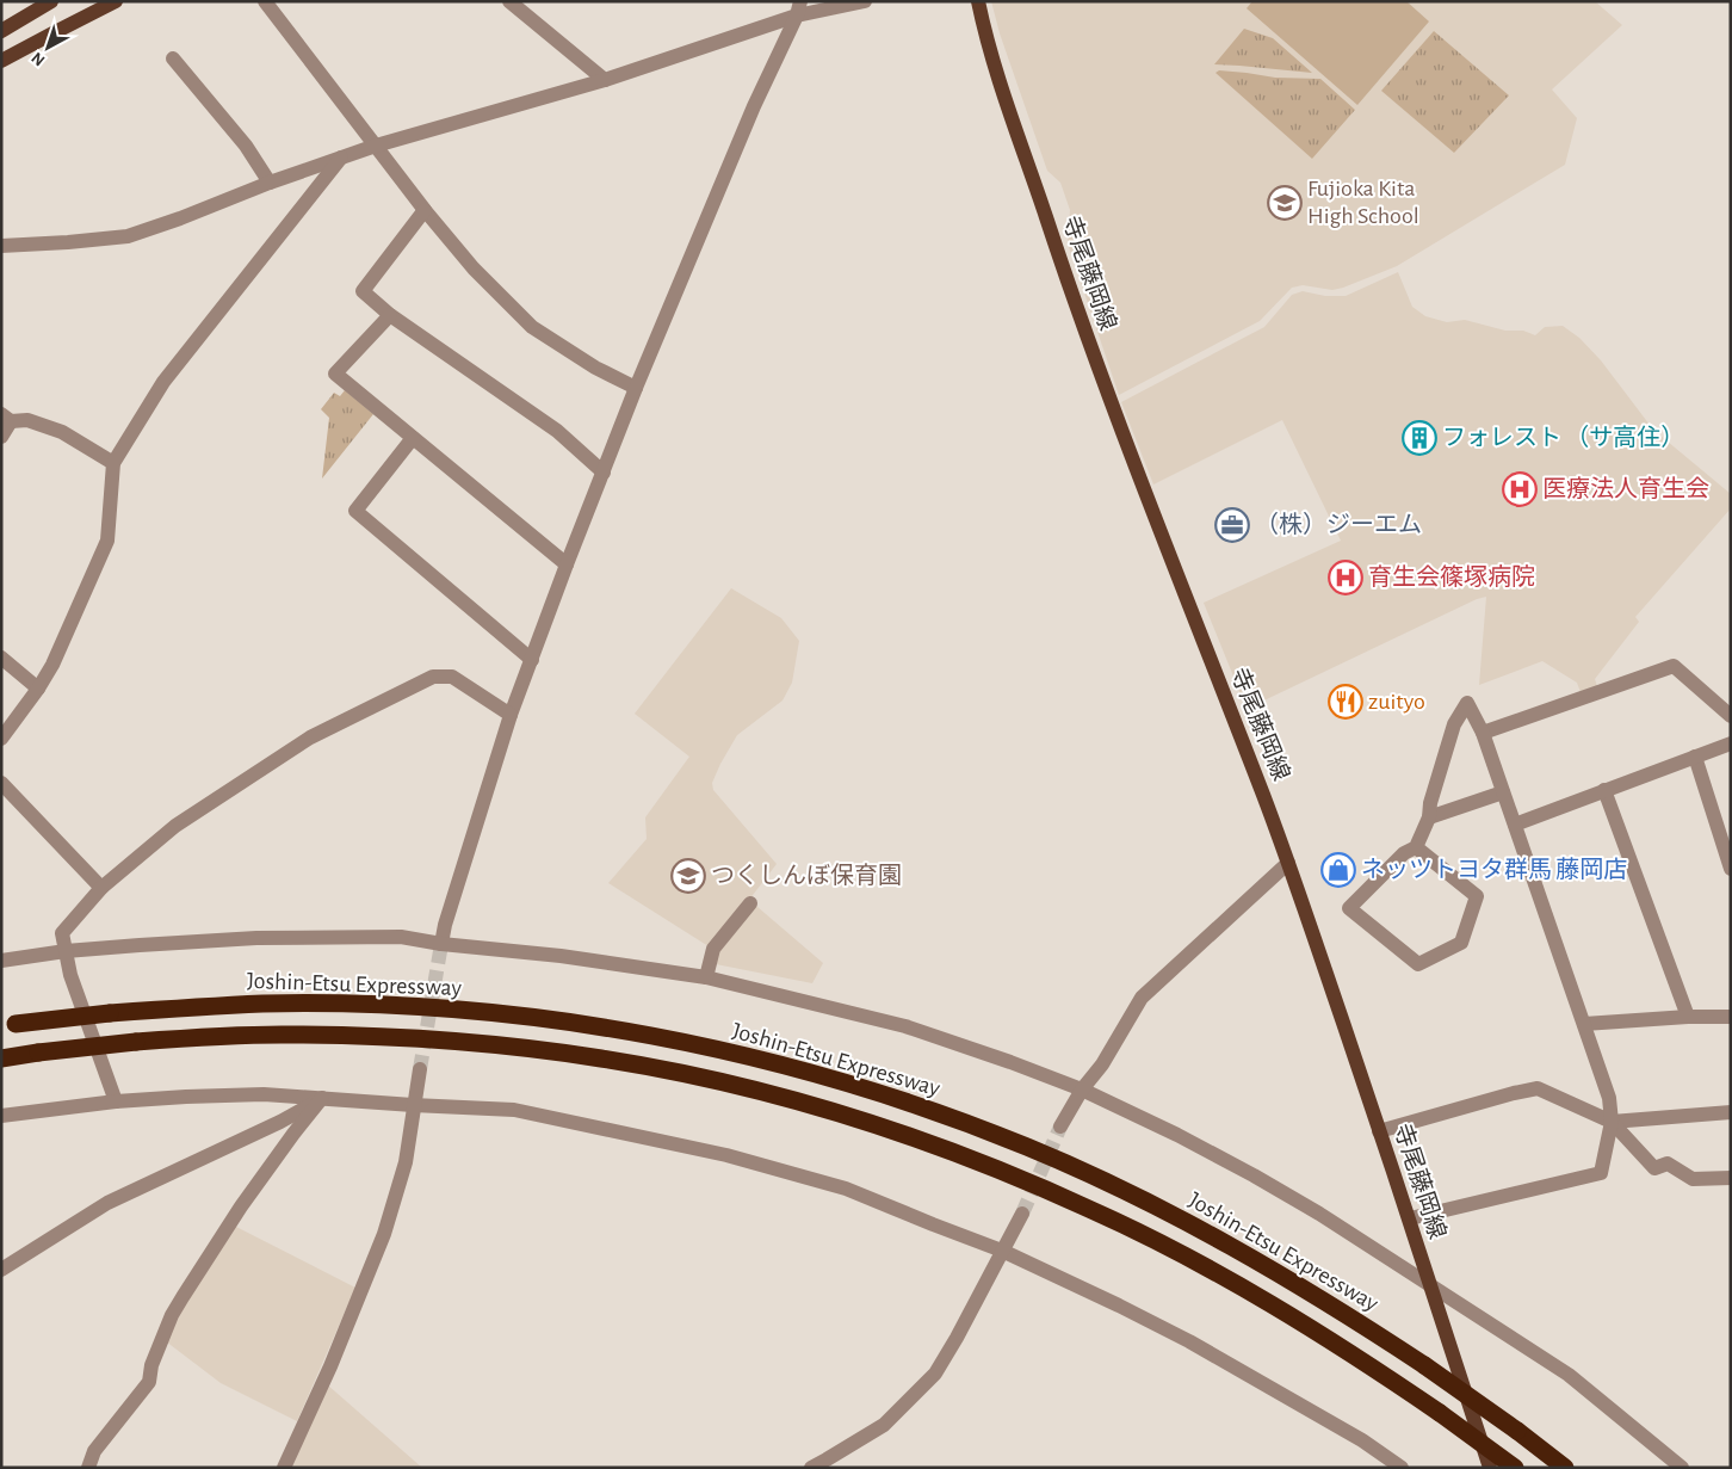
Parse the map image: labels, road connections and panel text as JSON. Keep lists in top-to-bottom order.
{
  "streets": {
    "highway": ["Joshin-Etsu Expressway"],
    "main road": ["寺尾藤岡線"]
  },
  "places": {
    "school or university": ["Fujioka Kita High School", "つくしんぼ保育園"],
    "building": ["フォレスト （サ高住）"],
    "hospital": ["医療法人育生会", "育生会篠塚病院"],
    "office": ["（株）ジーエム"],
    "restaurant": ["zuityo"],
    "shop": ["ネッツトヨタ群馬 藤岡店"]
  },
  "north": "bottom left"
}
